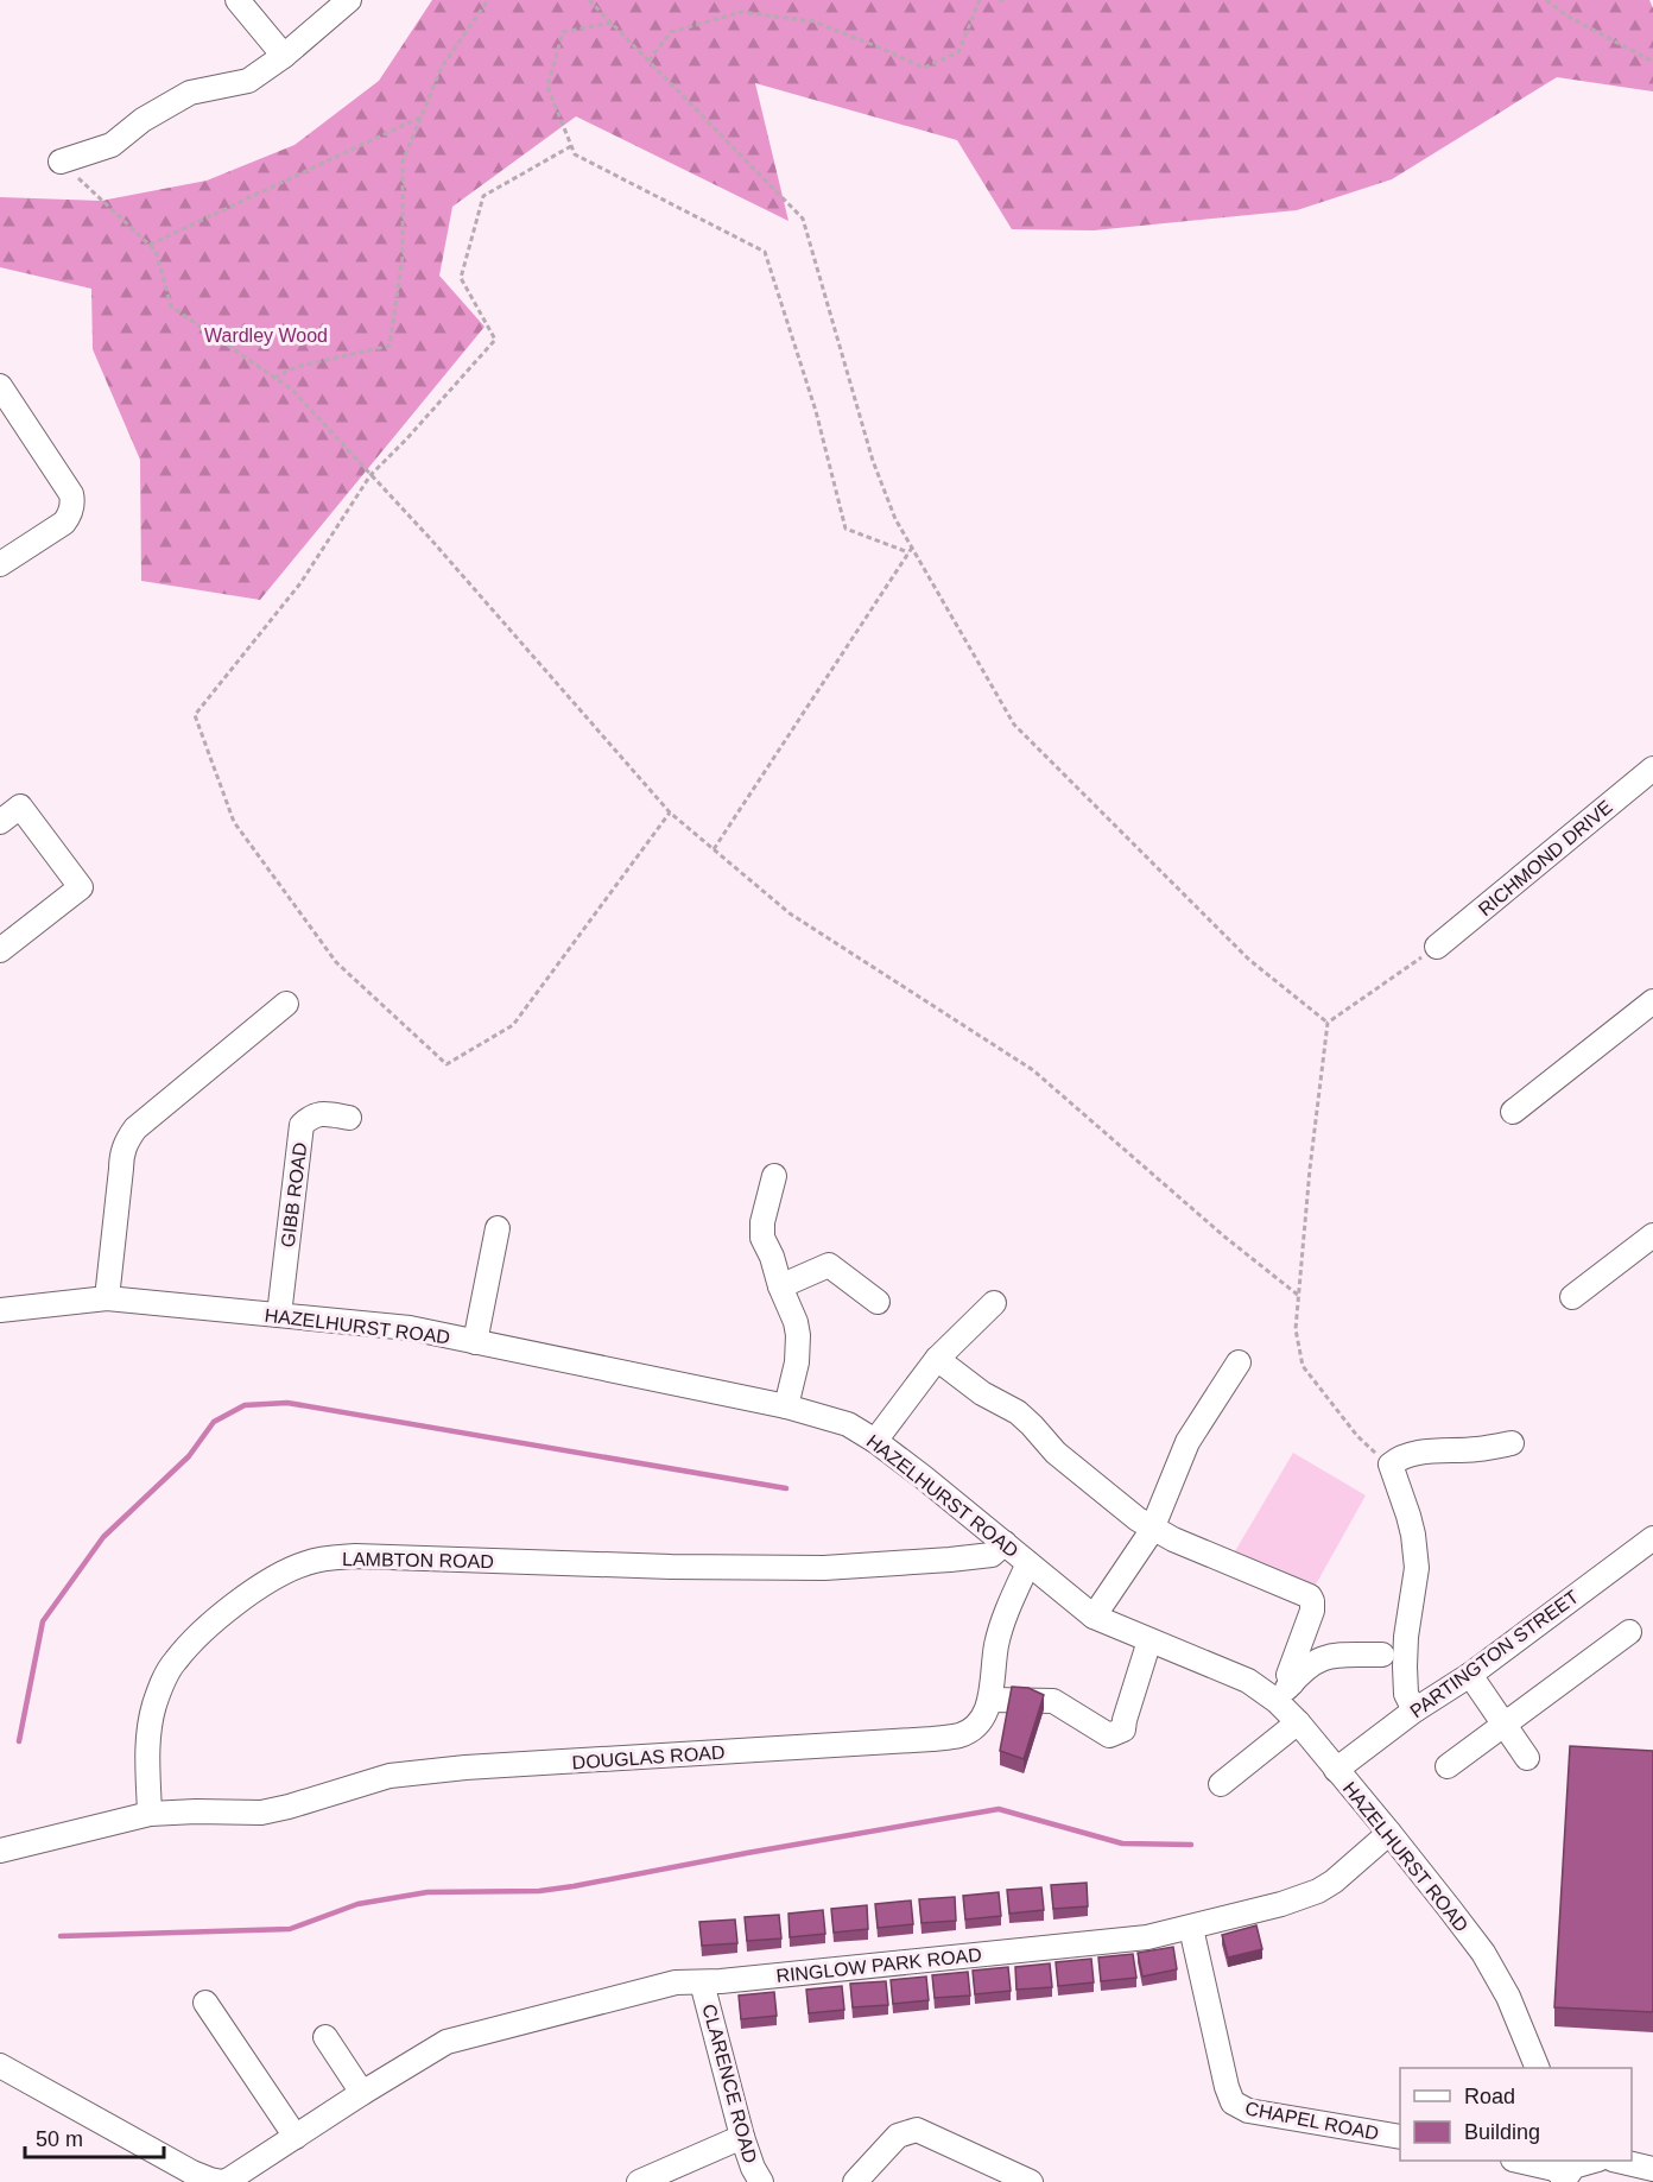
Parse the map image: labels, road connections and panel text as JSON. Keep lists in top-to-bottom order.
{
  "streets": {
    "street": [
      "RICHMOND DRIVE",
      "GIBB ROAD",
      "HAZELHURST ROAD",
      "LAMBTON ROAD",
      "PARTINGTON STREET",
      "DOUGLAS ROAD",
      "RINGLOW PARK ROAD",
      "CLARENCE ROAD",
      "CHAPEL ROAD"
    ]
  },
  "crossings": [
    ["GIBB ROAD", "HAZELHURST ROAD"],
    ["HAZELHURST ROAD", "LAMBTON ROAD"],
    ["HAZELHURST ROAD", "PARTINGTON STREET"],
    ["HAZELHURST ROAD", "DOUGLAS ROAD"],
    ["HAZELHURST ROAD", "RINGLOW PARK ROAD"],
    ["LAMBTON ROAD", "DOUGLAS ROAD"],
    ["RINGLOW PARK ROAD", "CLARENCE ROAD"],
    ["RINGLOW PARK ROAD", "CHAPEL ROAD"]
  ],
  "parks": ["Wardley Wood"],
  "legend": ["Road", "Building"],
  "scale_bar": "50 m"
}
